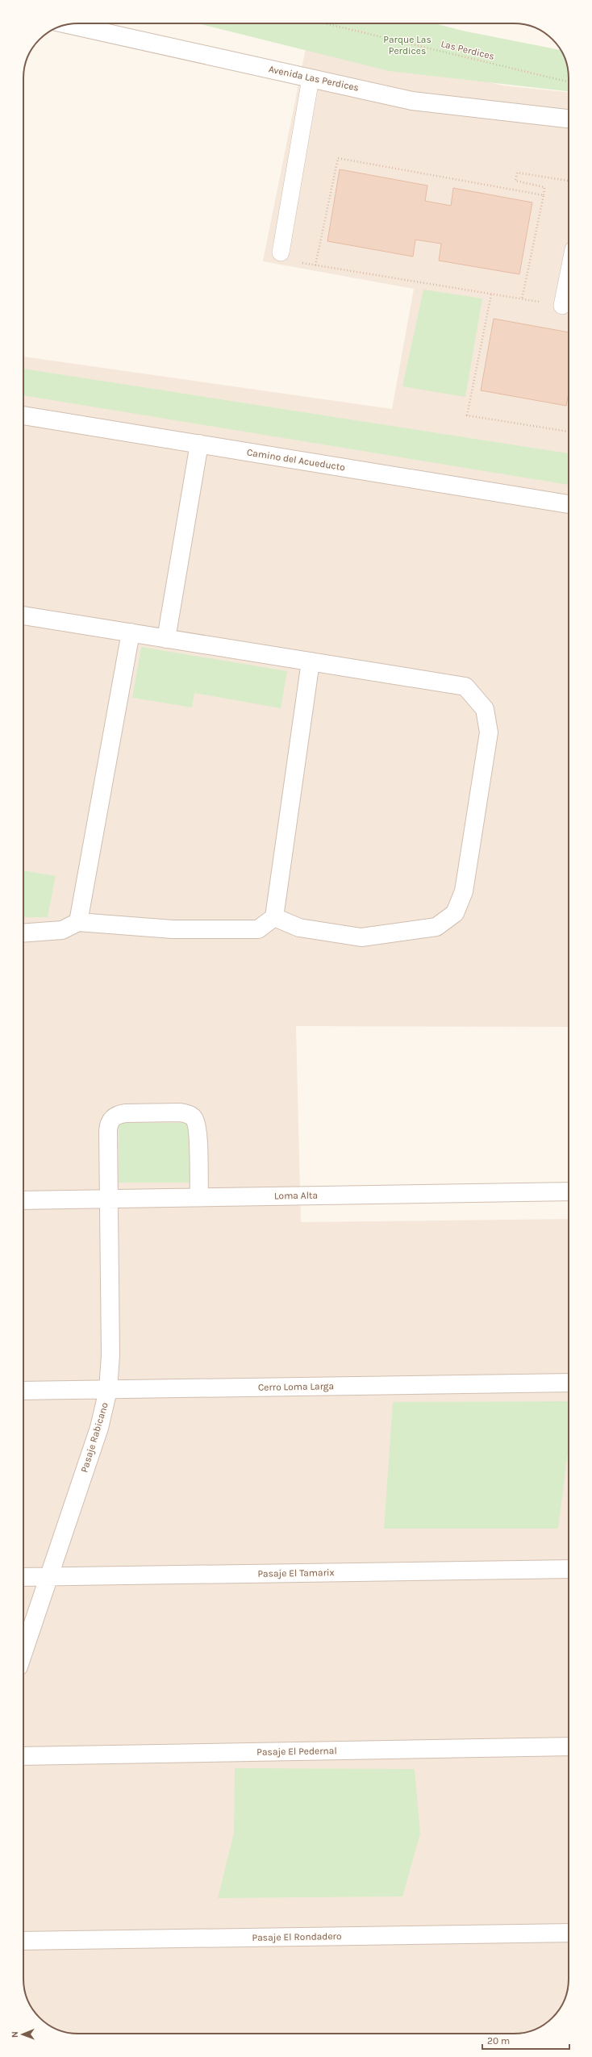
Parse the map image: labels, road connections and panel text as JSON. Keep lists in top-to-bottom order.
{
  "streets": {
    "street": [
      "Avenida Las Perdices",
      "Camino del Acueducto",
      "Loma Alta",
      "Cerro Loma Larga",
      "Pasaje Rabicano",
      "Pasaje El Tamarix",
      "Pasaje El Pedernal",
      "Pasaje El Rondadero"
    ],
    "path": ["Las Perdices"]
  },
  "crossings": [
    ["Loma Alta", "Pasaje Rabicano"],
    ["Cerro Loma Larga", "Pasaje Rabicano"],
    ["Pasaje Rabicano", "Pasaje El Tamarix"]
  ],
  "parks": ["Parque Las Perdices"],
  "scale_bar": "20 m",
  "north": "left"
}
